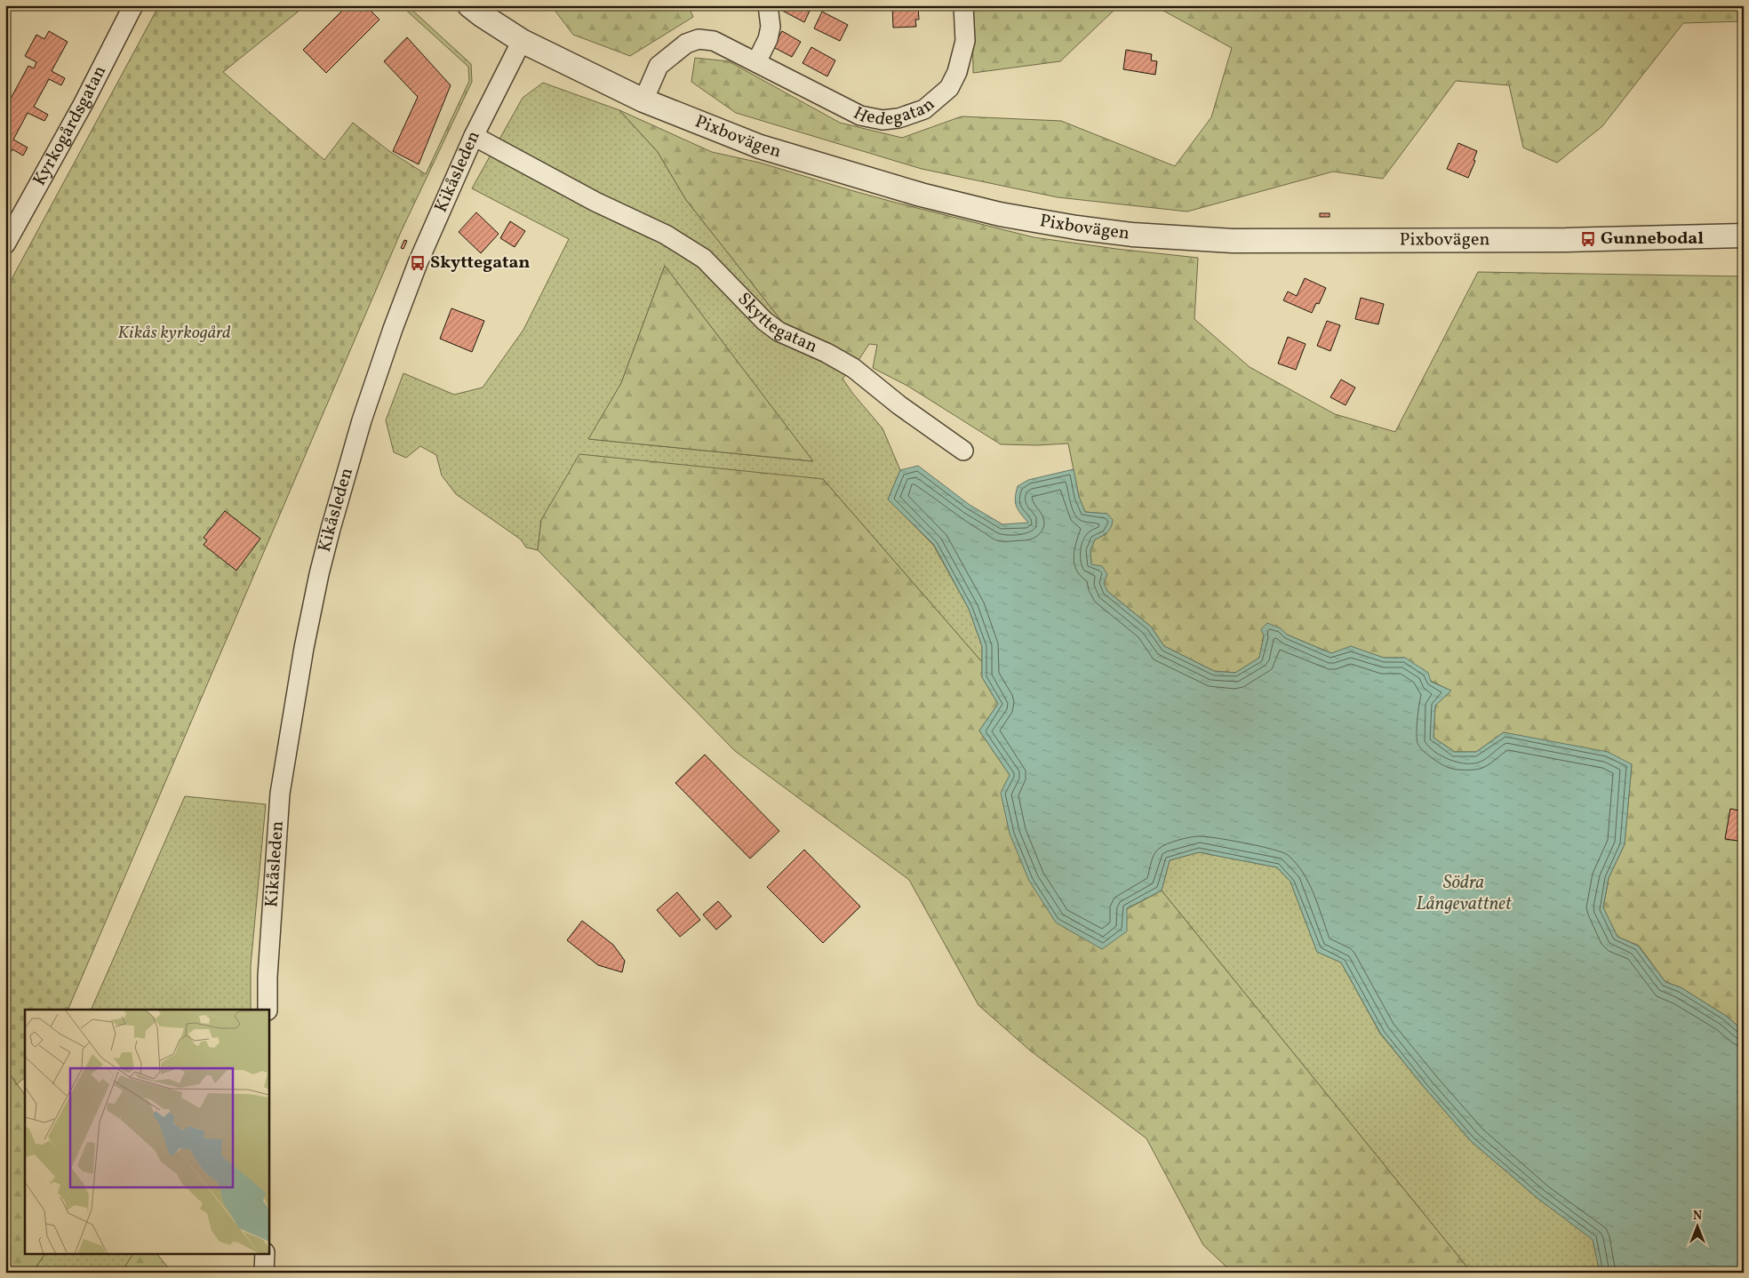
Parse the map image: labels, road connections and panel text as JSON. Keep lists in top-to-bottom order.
{
  "streets": {
    "street": [
      "Hedegatan",
      "Kyrkogårdsgatan",
      "Pixbovägen",
      "Kikåsleden",
      "Skyttegatan"
    ]
  },
  "crossings": [
    ["Hedegatan", "Pixbovägen"],
    ["Pixbovägen", "Kikåsleden"],
    ["Kikåsleden", "Skyttegatan"]
  ],
  "water": ["Södra Långevattnet"],
  "parks": ["Kikås kyrkogård"],
  "places": {
    "bus stop": ["Gunnebodal", "Skyttegatan"]
  },
  "north": "top"
}
